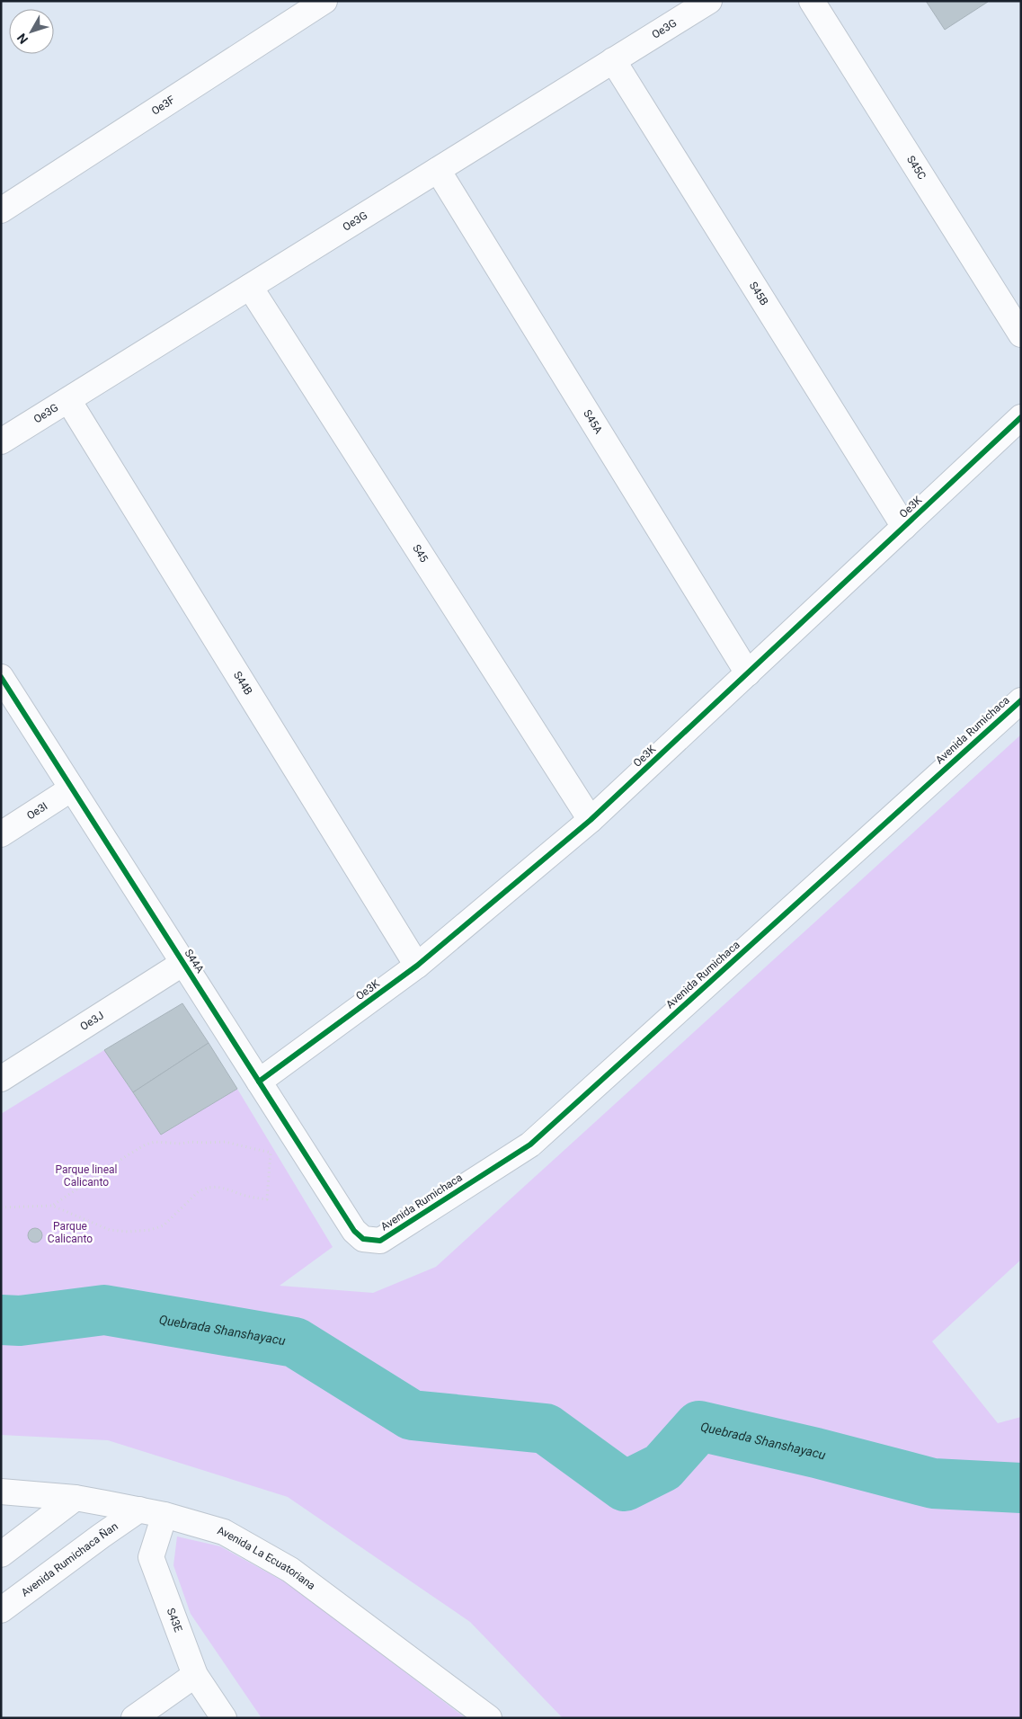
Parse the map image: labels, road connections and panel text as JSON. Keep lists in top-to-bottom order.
{
  "streets": {
    "street": [
      "Oe3G",
      "Oe3F",
      "S45C",
      "S45B",
      "S45A",
      "Oe3K",
      "S45",
      "S44B",
      "Avenida Rumichaca",
      "Oe3I",
      "S44A",
      "Oe3J",
      "Avenida Rumichaca Ñan",
      "Avenida La Ecuatoriana",
      "S43E"
    ]
  },
  "crossings": [
    ["Oe3G", "S45B"],
    ["Oe3G", "S45A"],
    ["Oe3G", "S45"],
    ["Oe3G", "S44B"],
    ["S45B", "Oe3K"],
    ["S45A", "Oe3K"],
    ["Oe3K", "S45"],
    ["Oe3K", "S44B"],
    ["Oe3K", "S44A"],
    ["Avenida Rumichaca", "S44A"],
    ["Oe3I", "S44A"],
    ["S44A", "Oe3J"],
    ["Avenida Rumichaca Ñan", "Avenida La Ecuatoriana"],
    ["Avenida La Ecuatoriana", "S43E"]
  ],
  "water": ["Quebrada Shanshayacu"],
  "parks": ["Parque lineal Calicanto", "Parque Calicanto"],
  "north": "bottom left"
}
